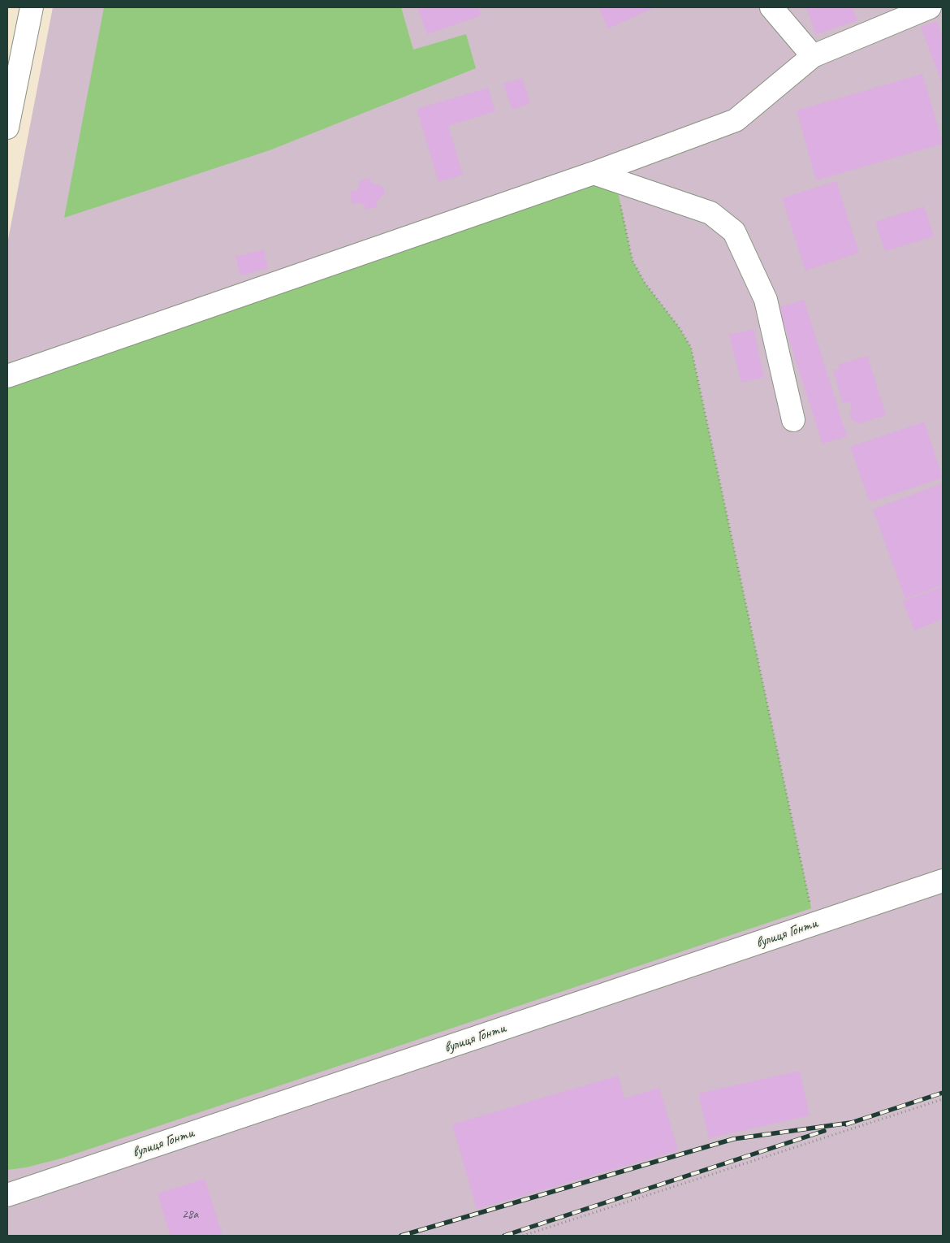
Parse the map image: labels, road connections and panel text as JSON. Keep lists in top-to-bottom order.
{
  "streets": {
    "street": ["вулиця Гонти"]
  },
  "house_numbers": ["28а"]
}
